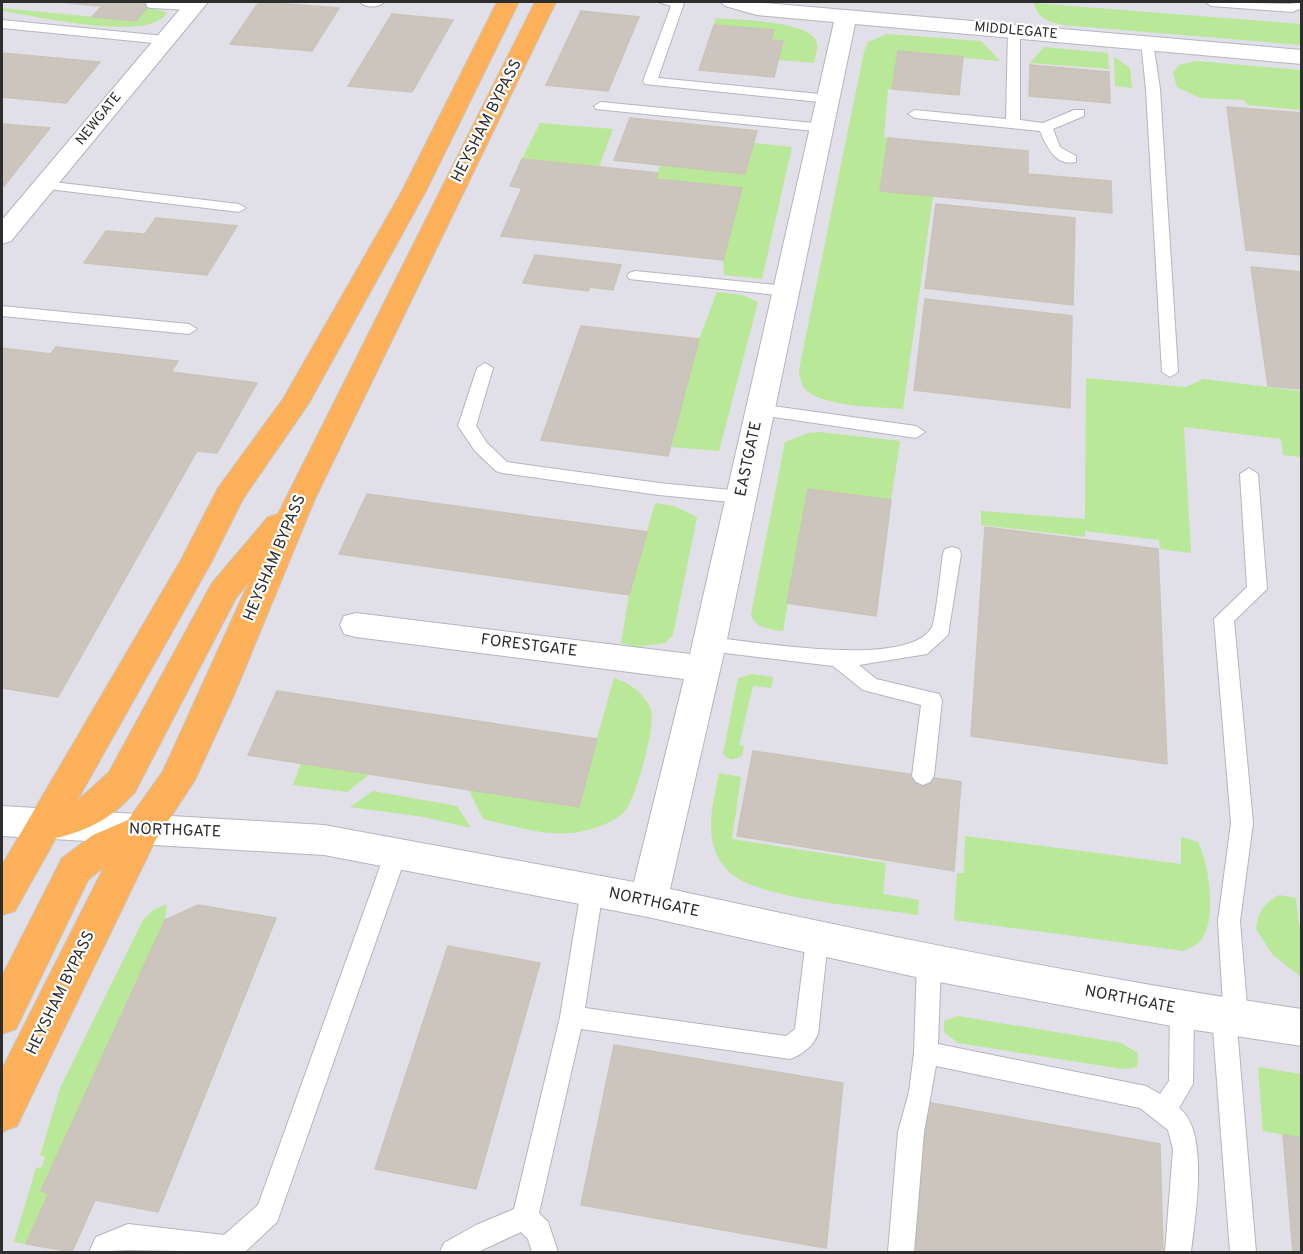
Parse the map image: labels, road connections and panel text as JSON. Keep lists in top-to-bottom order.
{
  "streets": {
    "highway": ["HEYSHAM BYPASS"],
    "street": [
      "MIDDLEGATE",
      "NEWGATE",
      "EASTGATE",
      "FORESTGATE",
      "NORTHGATE"
    ]
  },
  "crossings": [
    ["MIDDLEGATE", "EASTGATE"],
    ["HEYSHAM BYPASS", "NORTHGATE"],
    ["EASTGATE", "FORESTGATE"],
    ["EASTGATE", "NORTHGATE"]
  ]
}
